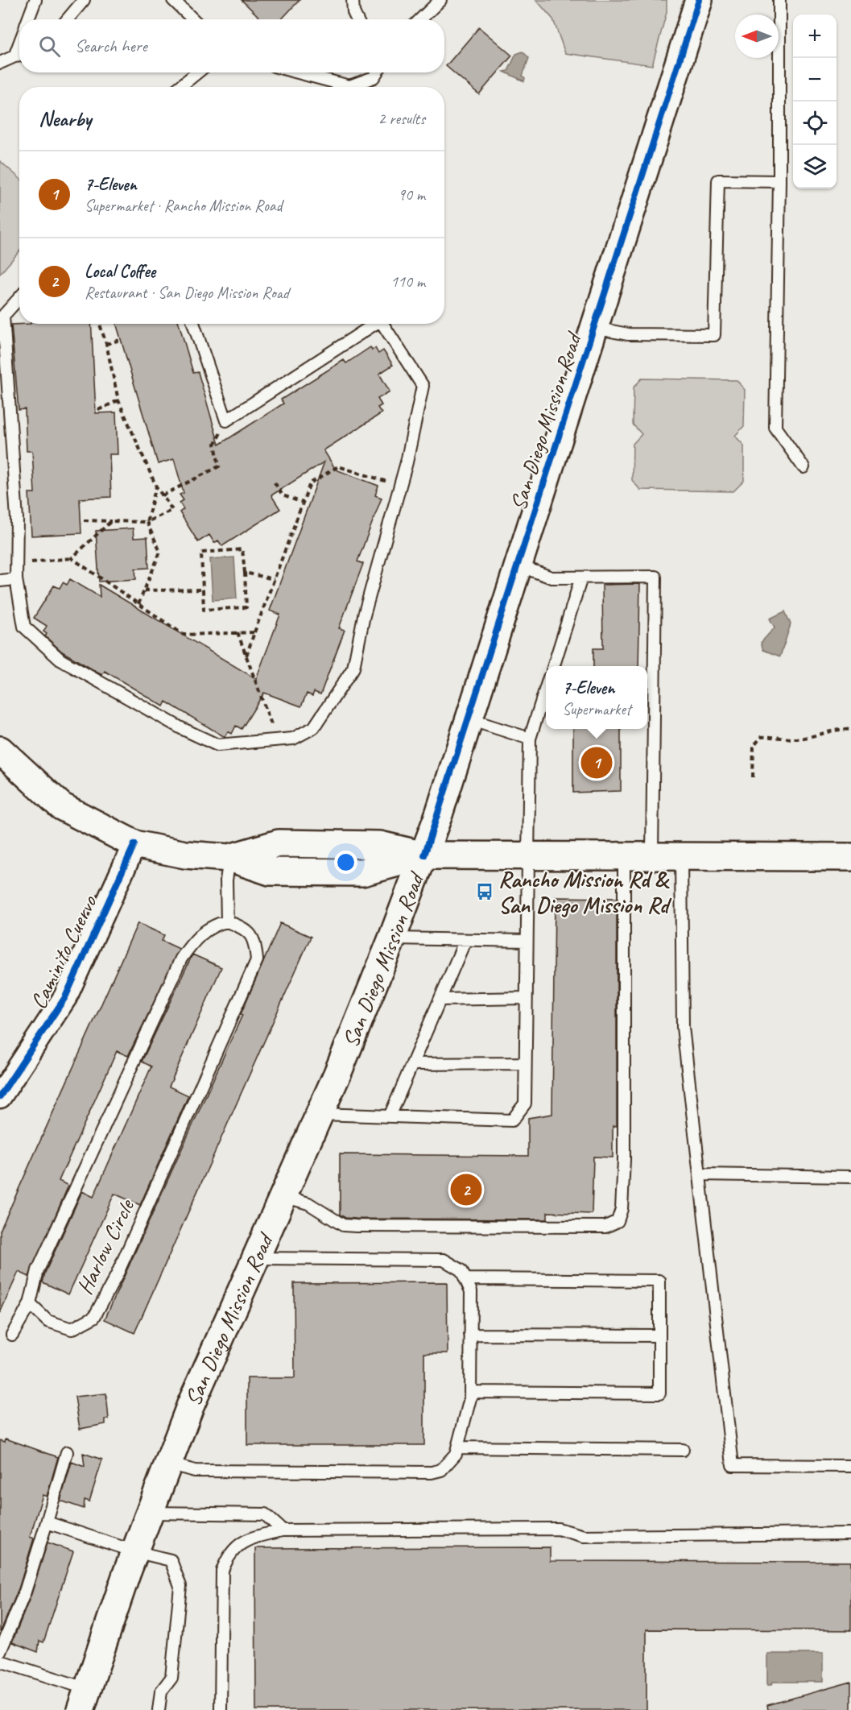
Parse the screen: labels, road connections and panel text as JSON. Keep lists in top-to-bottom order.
{
  "streets": {
    "main road": ["San Diego Mission Road"],
    "street": ["Caminito Cuervo"],
    "lane": ["Harlow Circle"]
  },
  "places": {
    "bus stop": ["Rancho Mission Rd & San Diego Mission Rd"]
  },
  "north": "left",
  "page": {
    "map_buttons": ["+", "−"],
    "search": "Search here",
    "heading": ["Nearby", "2 results"],
    "list": [
      {
        "mark": "1",
        "name": "7-Eleven",
        "note": "Supermarket · Rancho Mission Road",
        "value": "90 m"
      },
      {
        "mark": "2",
        "name": "Local Coffee",
        "note": "Restaurant · San Diego Mission Road",
        "value": "110 m"
      }
    ],
    "popup": ["7-Eleven", "Supermarket"],
    "pins": ["1", "2"]
  }
}
